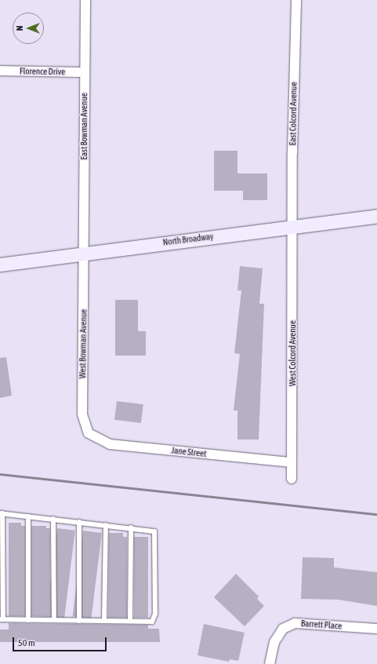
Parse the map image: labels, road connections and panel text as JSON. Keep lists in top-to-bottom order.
{
  "streets": {
    "main road": ["North Broadway"],
    "street": [
      "Florence Drive",
      "East Colcord Avenue",
      "East Bowman Avenue",
      "West Bowman Avenue",
      "West Colcord Avenue",
      "Jane Street",
      "Barrett Place"
    ]
  },
  "crossings": [
    ["Florence Drive", "East Bowman Avenue"],
    ["East Colcord Avenue", "North Broadway"],
    ["East Colcord Avenue", "West Colcord Avenue"],
    ["East Bowman Avenue", "North Broadway"],
    ["East Bowman Avenue", "West Bowman Avenue"],
    ["North Broadway", "West Bowman Avenue"],
    ["North Broadway", "West Colcord Avenue"],
    ["West Bowman Avenue", "Jane Street"],
    ["West Colcord Avenue", "Jane Street"]
  ],
  "scale_bar": "50 m",
  "north": "left"
}
